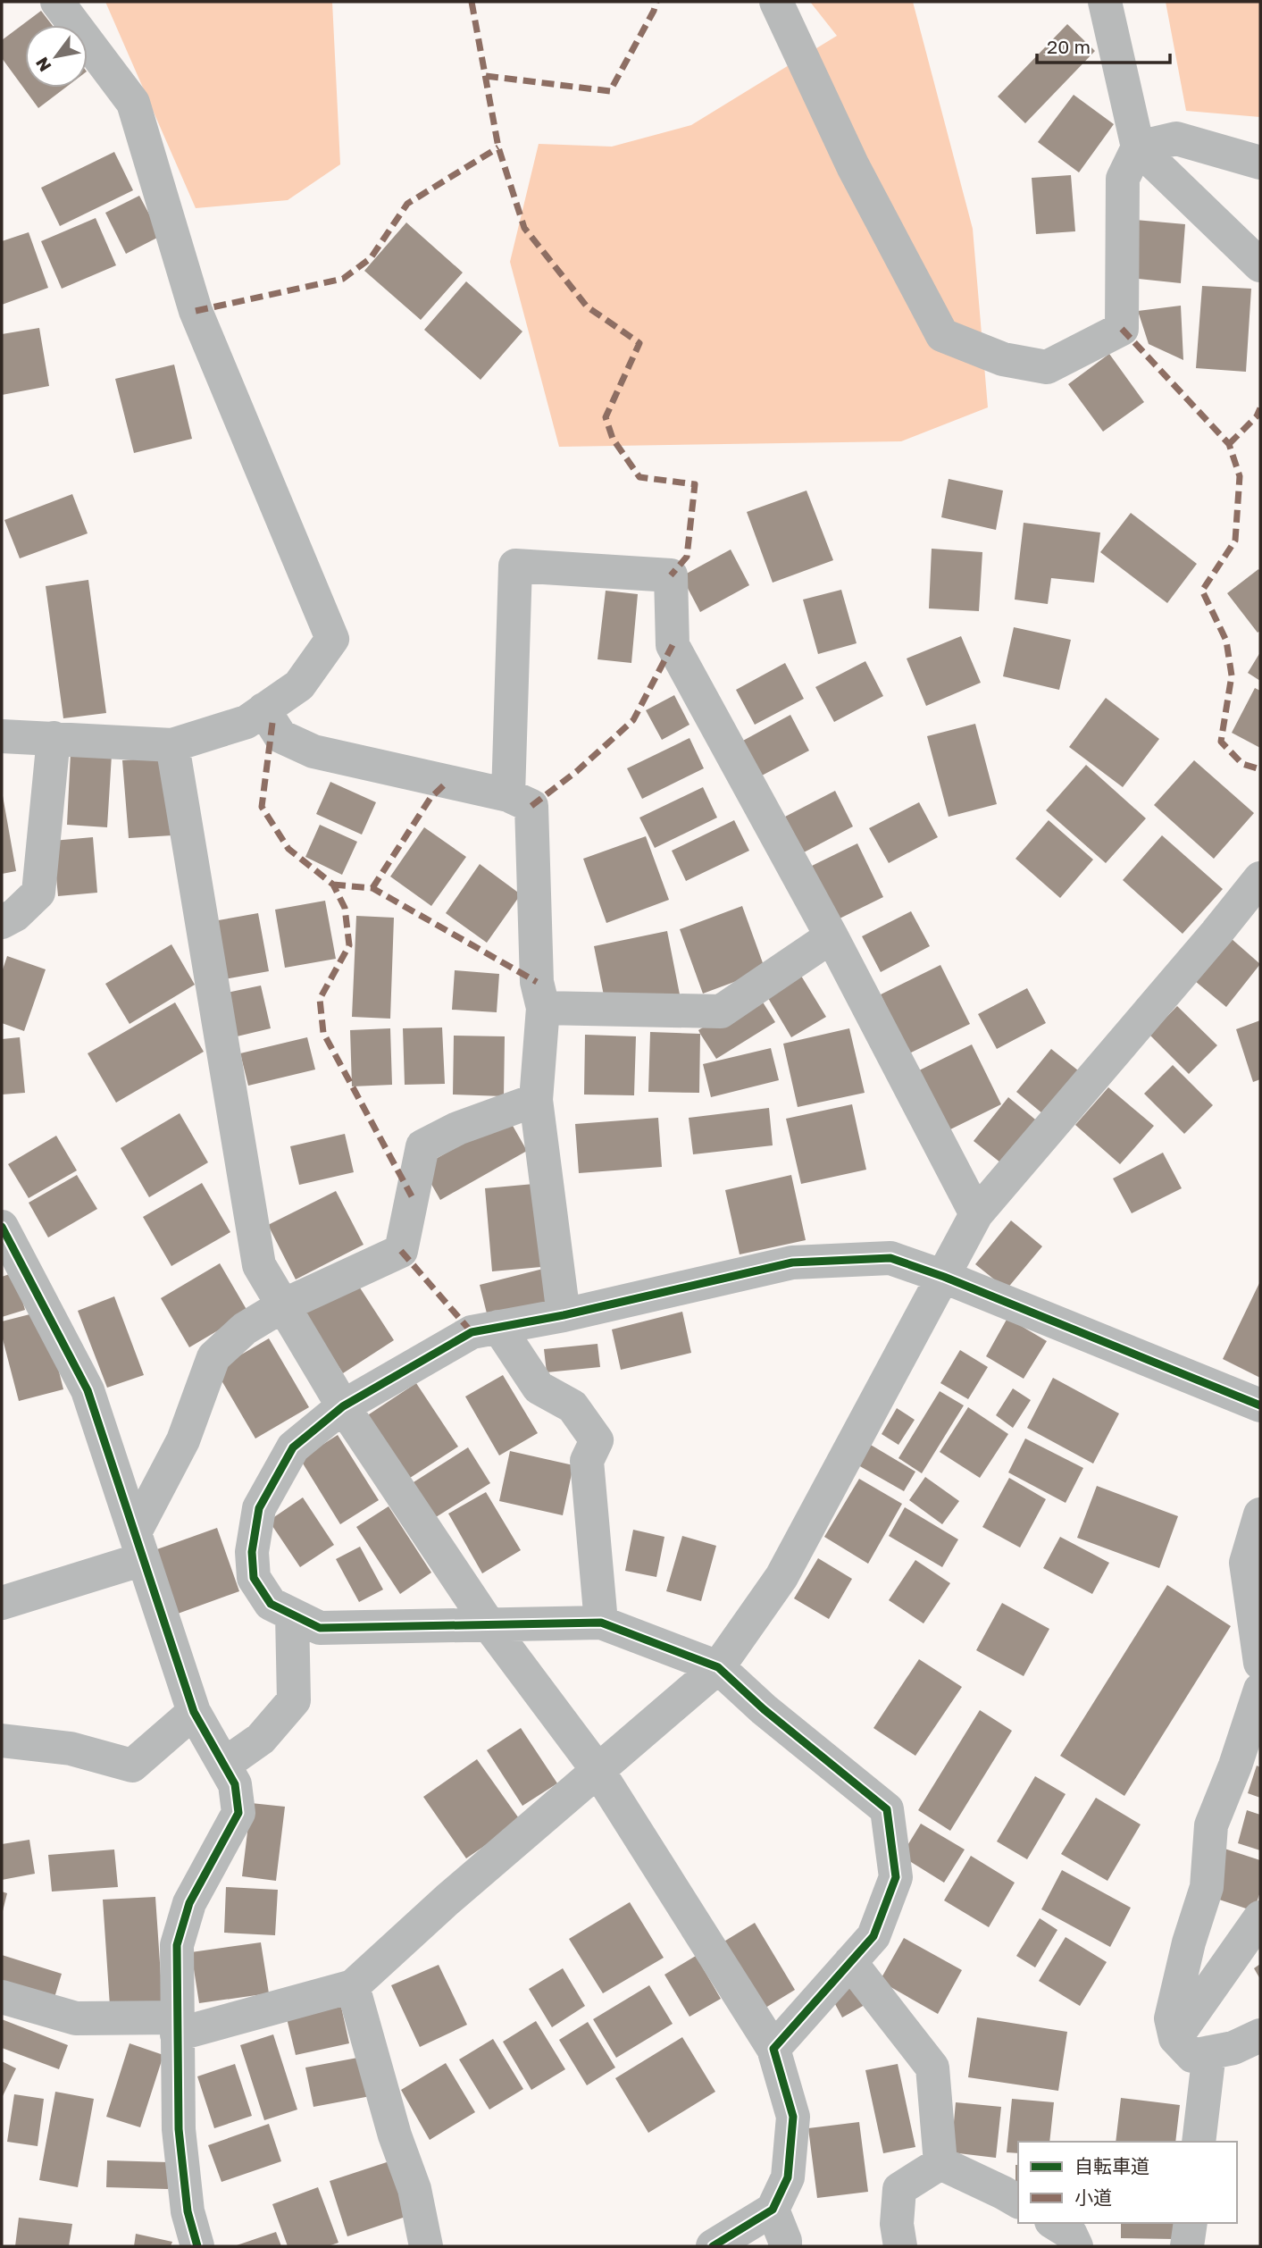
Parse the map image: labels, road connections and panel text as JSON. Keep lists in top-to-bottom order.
{
  "legend": ["自転車道", "小道"],
  "scale_bar": "20 m",
  "north": "bottom left"
}
